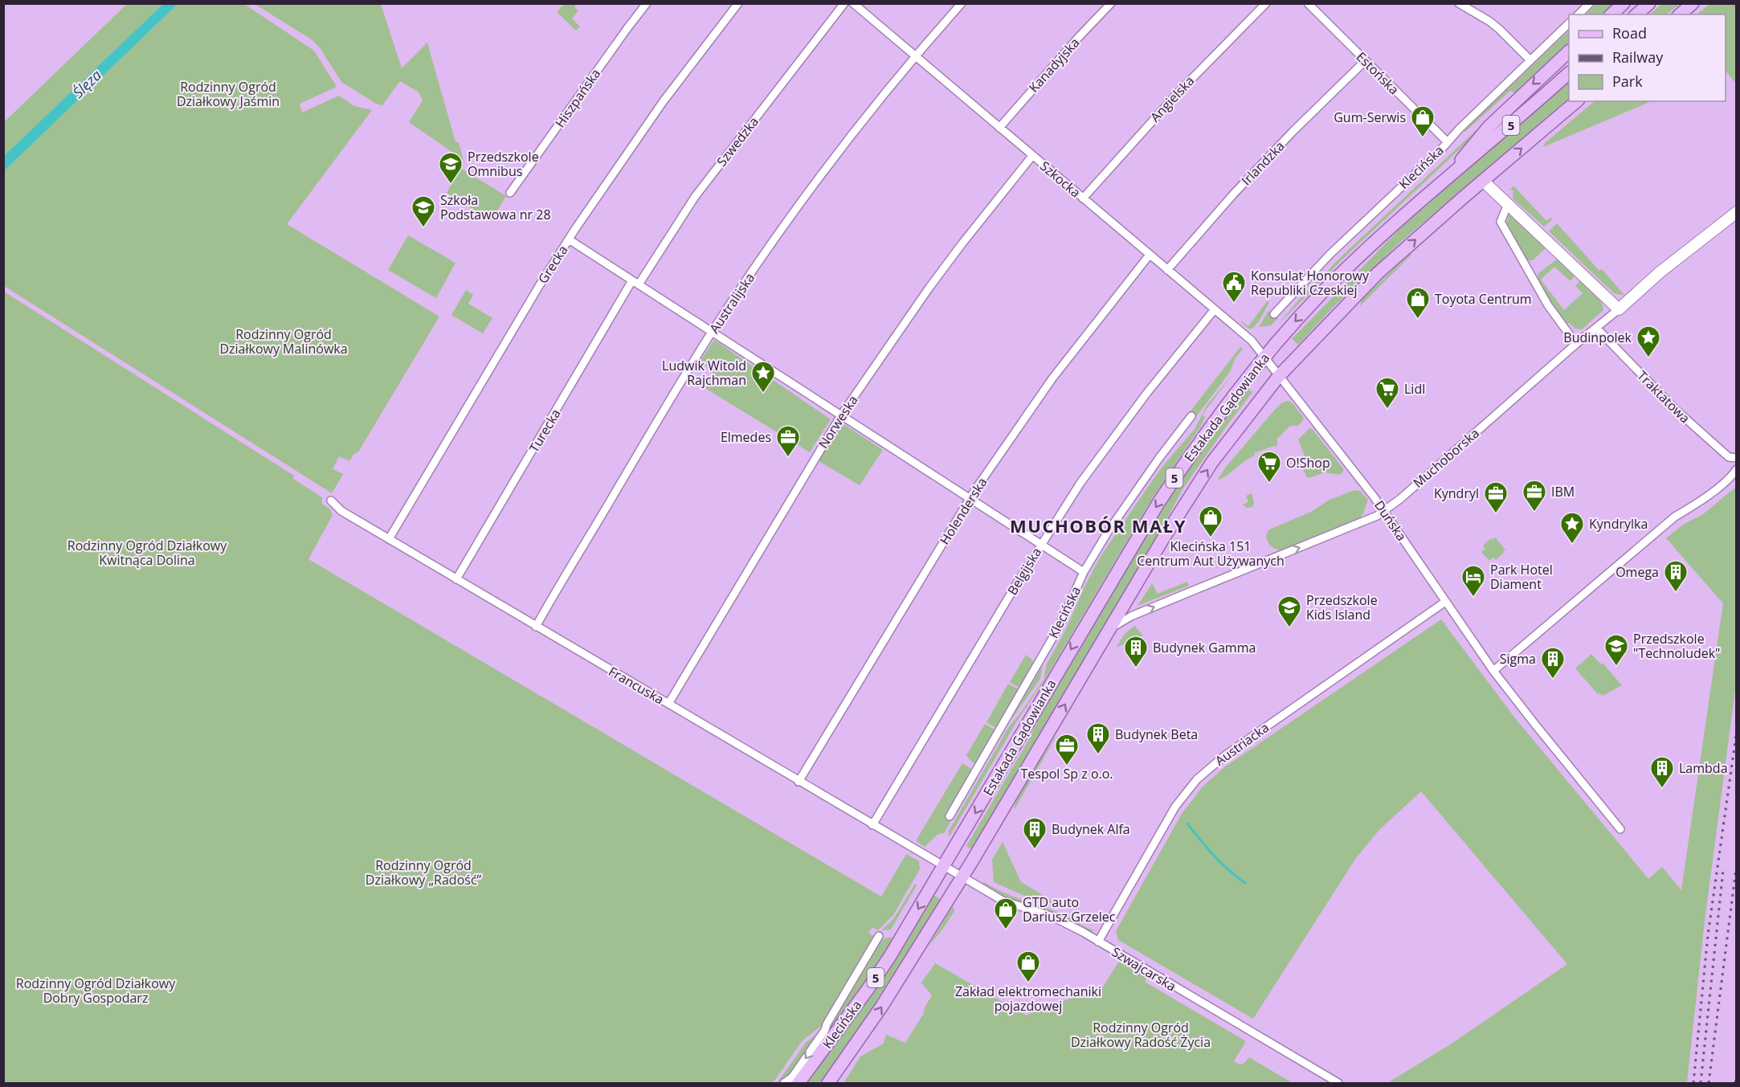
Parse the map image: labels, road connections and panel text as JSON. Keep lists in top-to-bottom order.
{
  "streets": {
    "main road": [
      "5",
      "Klecińska",
      "Estakada Gądowianka",
      "Muchoborska"
    ],
    "street": [
      "Kanadyjska",
      "Estońska",
      "Hiszpańska",
      "Angielska",
      "Szwedzka",
      "Irlandzka",
      "Szkocka",
      "Grecka",
      "Australijska",
      "Traktatowa",
      "Norweska",
      "Turecka",
      "Holenderska",
      "Duńska",
      "Belgijska",
      "Francuska",
      "Austriacka",
      "Szwajcarska"
    ]
  },
  "crossings": [
    ["Kanadyjska", "Szkocka"],
    ["Estońska", "Irlandzka"],
    ["Estońska", "Klecińska"],
    ["Angielska", "Szkocka"],
    ["Szwedzka", "Turecka"],
    ["Irlandzka", "Szkocka"],
    ["Klecińska", "Estakada Gądowianka"],
    ["Klecińska", "Francuska"],
    ["Klecińska", "Szwajcarska"],
    ["Szkocka", "Australijska"],
    ["Szkocka", "Estakada Gądowianka"],
    ["Szkocka", "Norweska"],
    ["Szkocka", "Holenderska"],
    ["Szkocka", "Duńska"],
    ["Szkocka", "Belgijska"],
    ["Grecka", "Francuska"],
    ["Australijska", "Francuska"],
    ["Traktatowa", "Muchoborska"],
    ["Estakada Gądowianka", "Muchoborska"],
    ["Estakada Gądowianka", "Duńska"],
    ["Estakada Gądowianka", "Francuska"],
    ["Estakada Gądowianka", "Szwajcarska"],
    ["Norweska", "Francuska"],
    ["Turecka", "Francuska"],
    ["Muchoborska", "Duńska"],
    ["Holenderska", "Francuska"],
    ["Duńska", "Austriacka"],
    ["Belgijska", "Francuska"],
    ["Francuska", "Szwajcarska"],
    ["Austriacka", "Szwajcarska"]
  ],
  "one_way": ["Muchoborska"],
  "districts": ["MUCHOBÓR MAŁY"],
  "water": ["Ślęza"],
  "parks": [
    "Rodzinny Ogród Działkowy Jaśmin",
    "Rodzinny Ogród Działkowy Malinówka",
    "Rodzinny Ogród Działkowy Kwitnąca Dolina",
    "Rodzinny Ogród Działkowy „Radość”",
    "Rodzinny Ogród Działkowy Dobry Gospodarz",
    "Rodzinny Ogród Działkowy Radość Życia"
  ],
  "places": {
    "shop": [
      "Gum-Serwis",
      "Toyota Centrum",
      "Klecińska 151 Centrum Aut Używanych",
      "GTD auto Dariusz Grzelec",
      "Zakład elektromechaniki pojazdowej"
    ],
    "school or university": [
      "Przedszkole Omnibus",
      "Szkoła Podstawowa nr 28",
      "Przedszkole Kids Island",
      "Przedszkole \"Technoludek\""
    ],
    "public building": ["Konsulat Honorowy Republiki Czeskiej"],
    "place": ["Budinpolek", "Ludwik Witold Rajchman", "Kyndrylka"],
    "supermarket": ["Lidl", "O!Shop"],
    "office": [
      "Elmedes",
      "IBM",
      "Kyndryl",
      "Tespol Sp z o.o."
    ],
    "building": [
      "Omega",
      "Budynek Gamma",
      "Sigma",
      "Budynek Beta",
      "Lambda",
      "Budynek Alfa"
    ],
    "hotel": ["Park Hotel Diament"]
  },
  "legend": ["Road", "Railway", "Park"]
}
